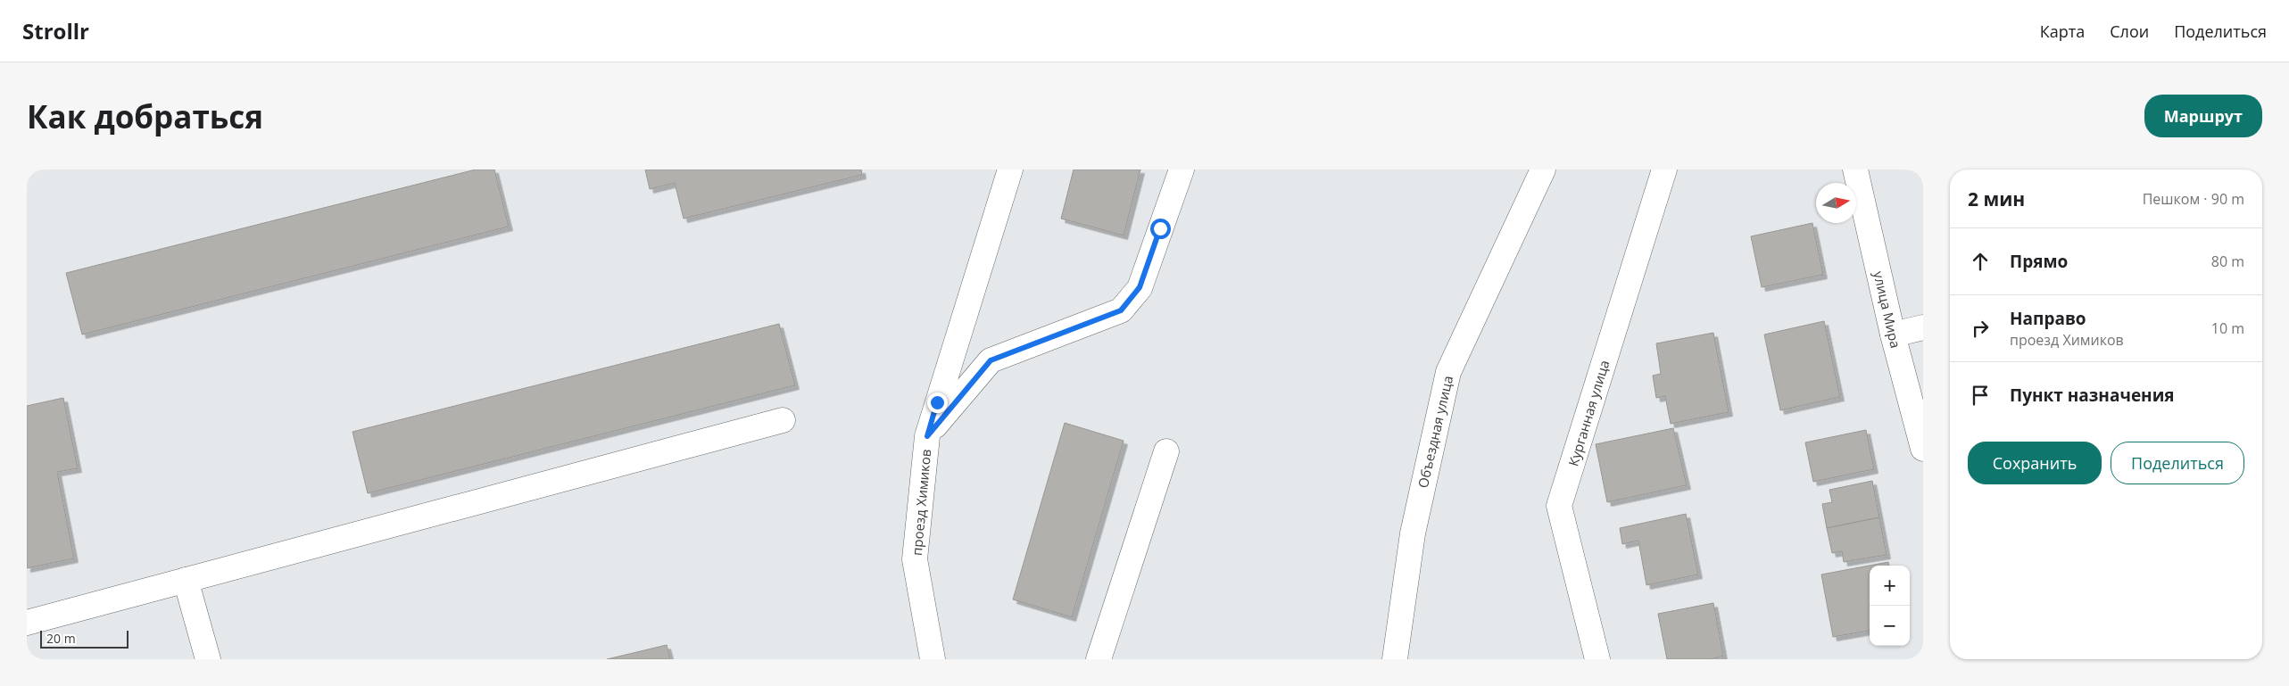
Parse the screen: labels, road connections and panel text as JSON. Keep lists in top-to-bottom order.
{
  "streets": {
    "street": [
      "улица Мира",
      "Курганная улица",
      "Объездная улица",
      "проезд Химиков"
    ]
  },
  "scale_bar": "20 m",
  "north": "right",
  "page": {
    "header": "Strollr",
    "nav": ["Карта", "Слои", "Поделиться"],
    "buttons": [
      "Маршрут",
      ["Сохранить", "Поделиться"]
    ],
    "title": "Как добраться",
    "heading": ["2 мин", "Пешком · 90 m"],
    "list": [
      ["Прямо", "80 m"],
      ["Направо", "проезд Химиков", "10 m"],
      "Пункт назначения"
    ],
    "map_buttons": ["+", "−"],
    "scale": "20 m"
  }
}
